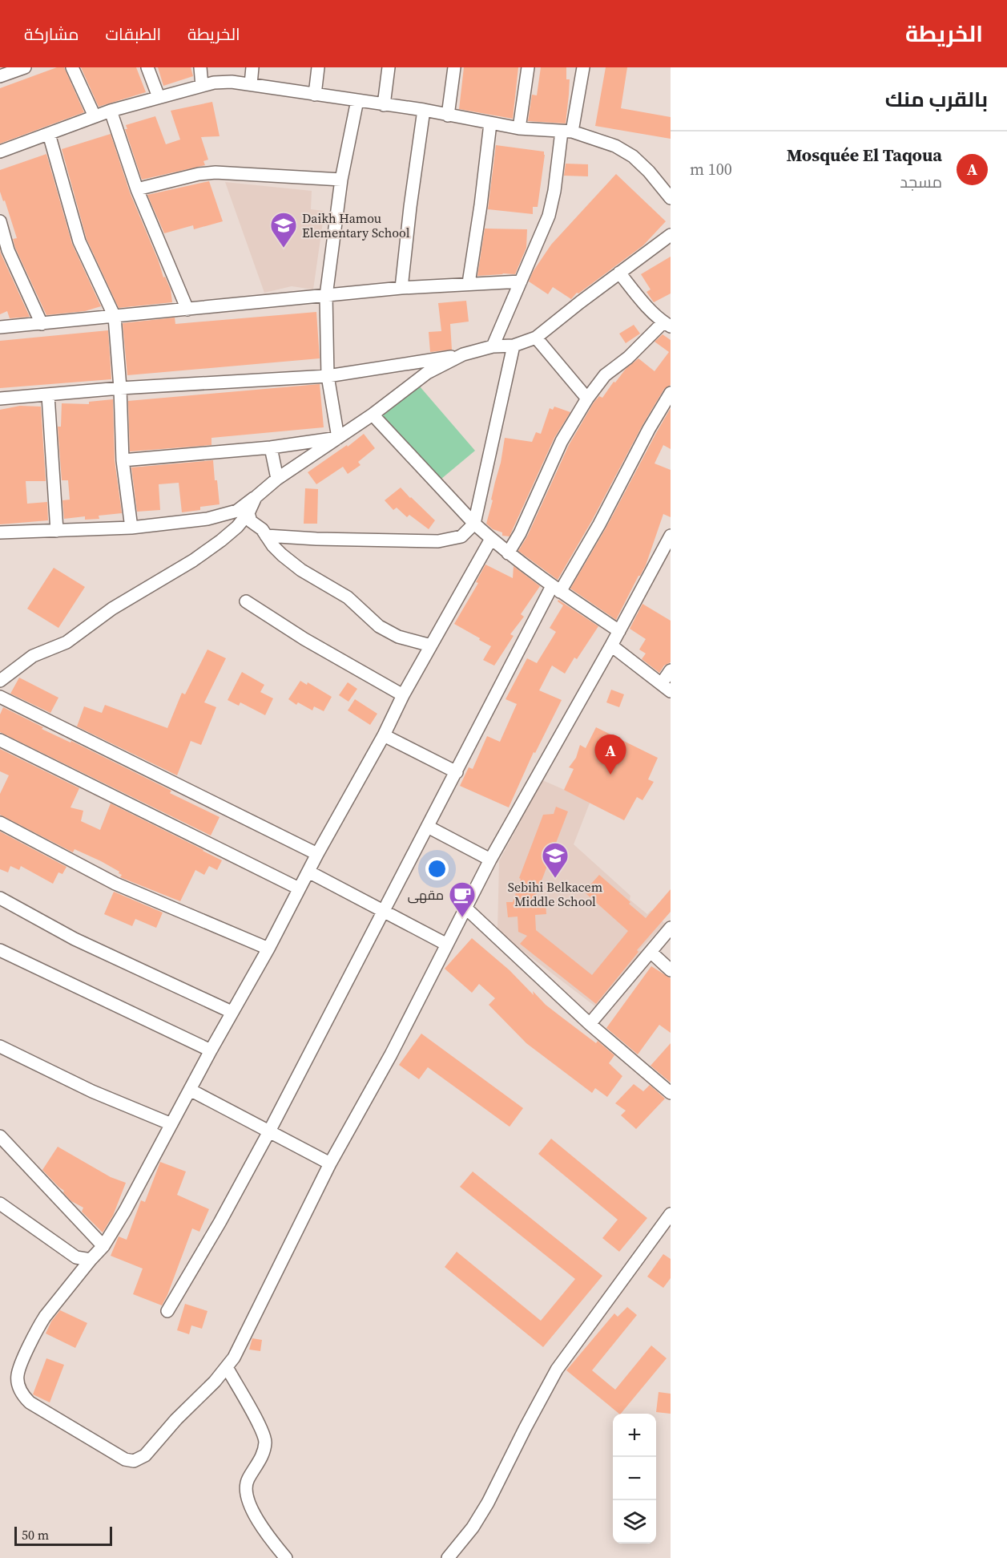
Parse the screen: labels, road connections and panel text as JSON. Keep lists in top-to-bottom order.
{
  "places": {
    "school or university": ["Daikh Hamou Elementary School", "Sebihi Belkacem Middle School"],
    "cafe": ["مقهى"]
  },
  "scale_bar": "50 m",
  "page": {
    "header": "الخريطة",
    "nav": ["الخريطة", "الطبقات", "مشاركة"],
    "heading": "بالقرب منك",
    "list": [
      {
        "mark": "A",
        "name": "Mosquée El Taqoua",
        "note": "مسجد",
        "value": "100 m"
      }
    ],
    "pins": "A",
    "map_buttons": ["+", "−"],
    "scale": "50 m"
  }
}
